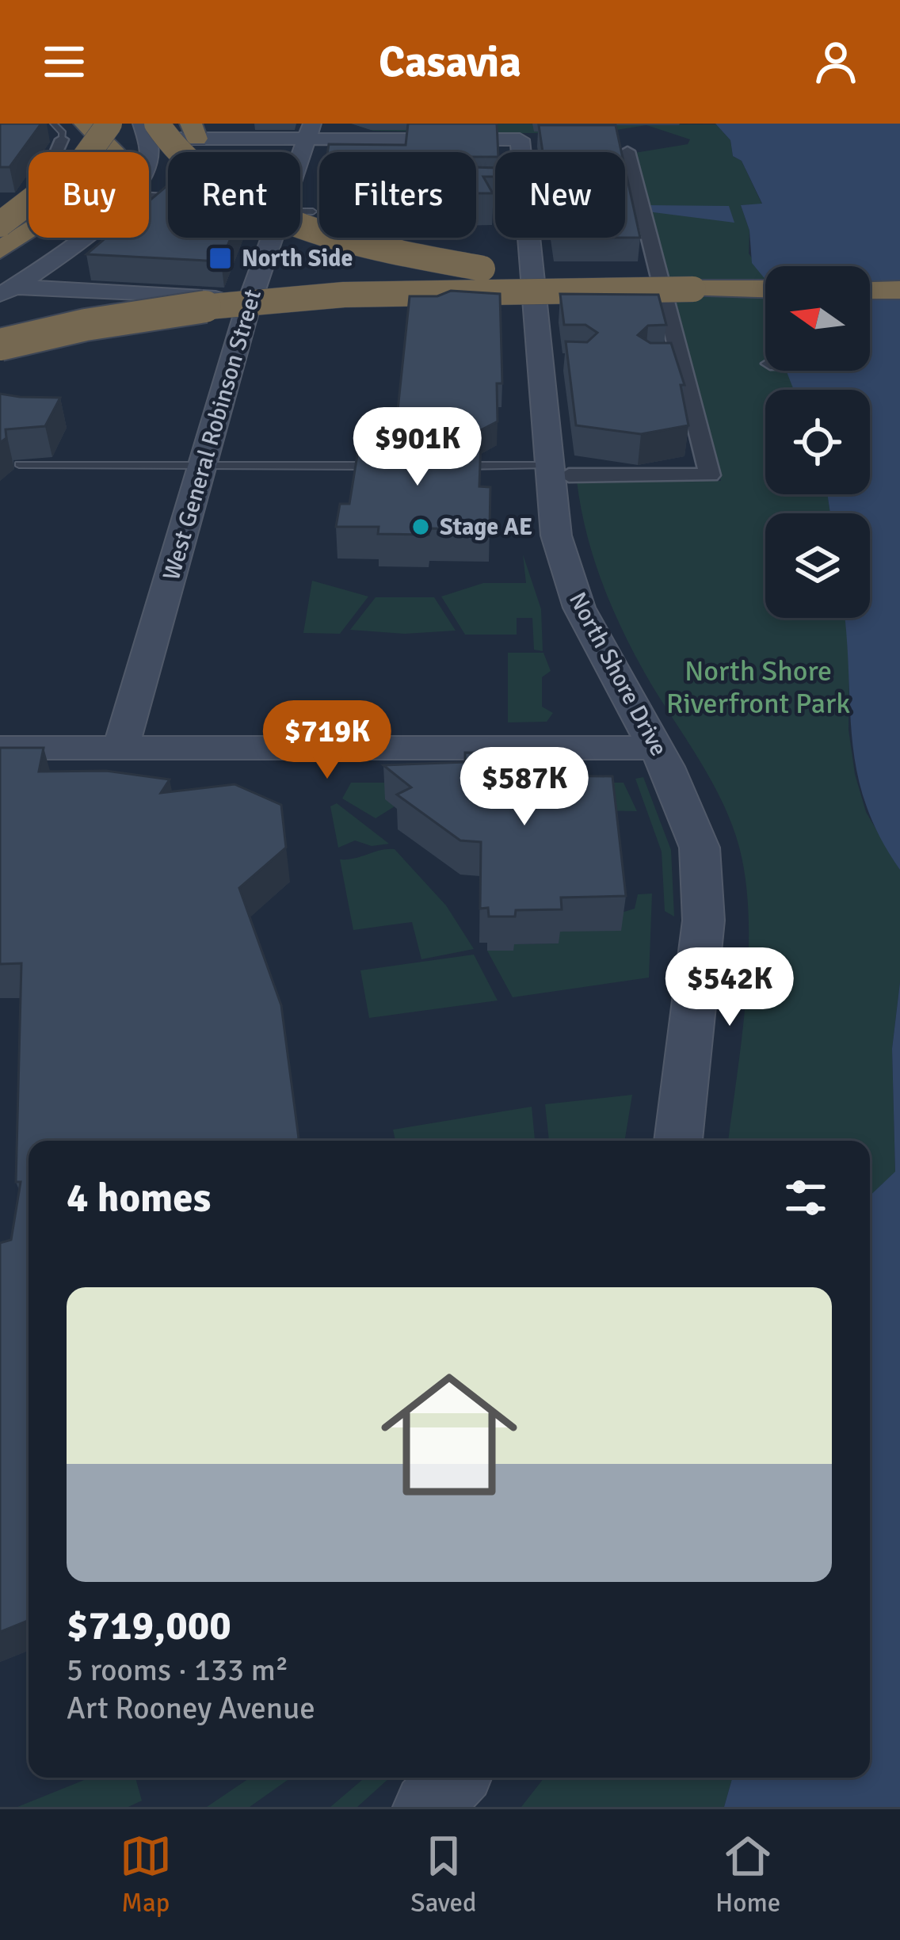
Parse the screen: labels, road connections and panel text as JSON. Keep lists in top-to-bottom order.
{
  "streets": {
    "main road": ["West General Robinson Street", "North Shore Drive"]
  },
  "crossings": [
    ["West General Robinson Street", "North Shore Drive"]
  ],
  "parks": ["North Shore Riverfront Park"],
  "places": {
    "transit": ["North Side"],
    "other": ["Stage AE"]
  },
  "north": "left",
  "page": {
    "header": "Casavia",
    "chip": [
      "Buy",
      "Rent",
      "Filters",
      "New"
    ],
    "price": [
      "$901K",
      "$719K",
      "$587K",
      "$542K"
    ],
    "heading": "4 homes",
    "list": [
      {
        "name": "$719,000",
        "note": "5 rooms · 133 m² · Art Rooney Avenue"
      }
    ],
    "tabs": ["Map", "Saved", "Home"]
  }
}
